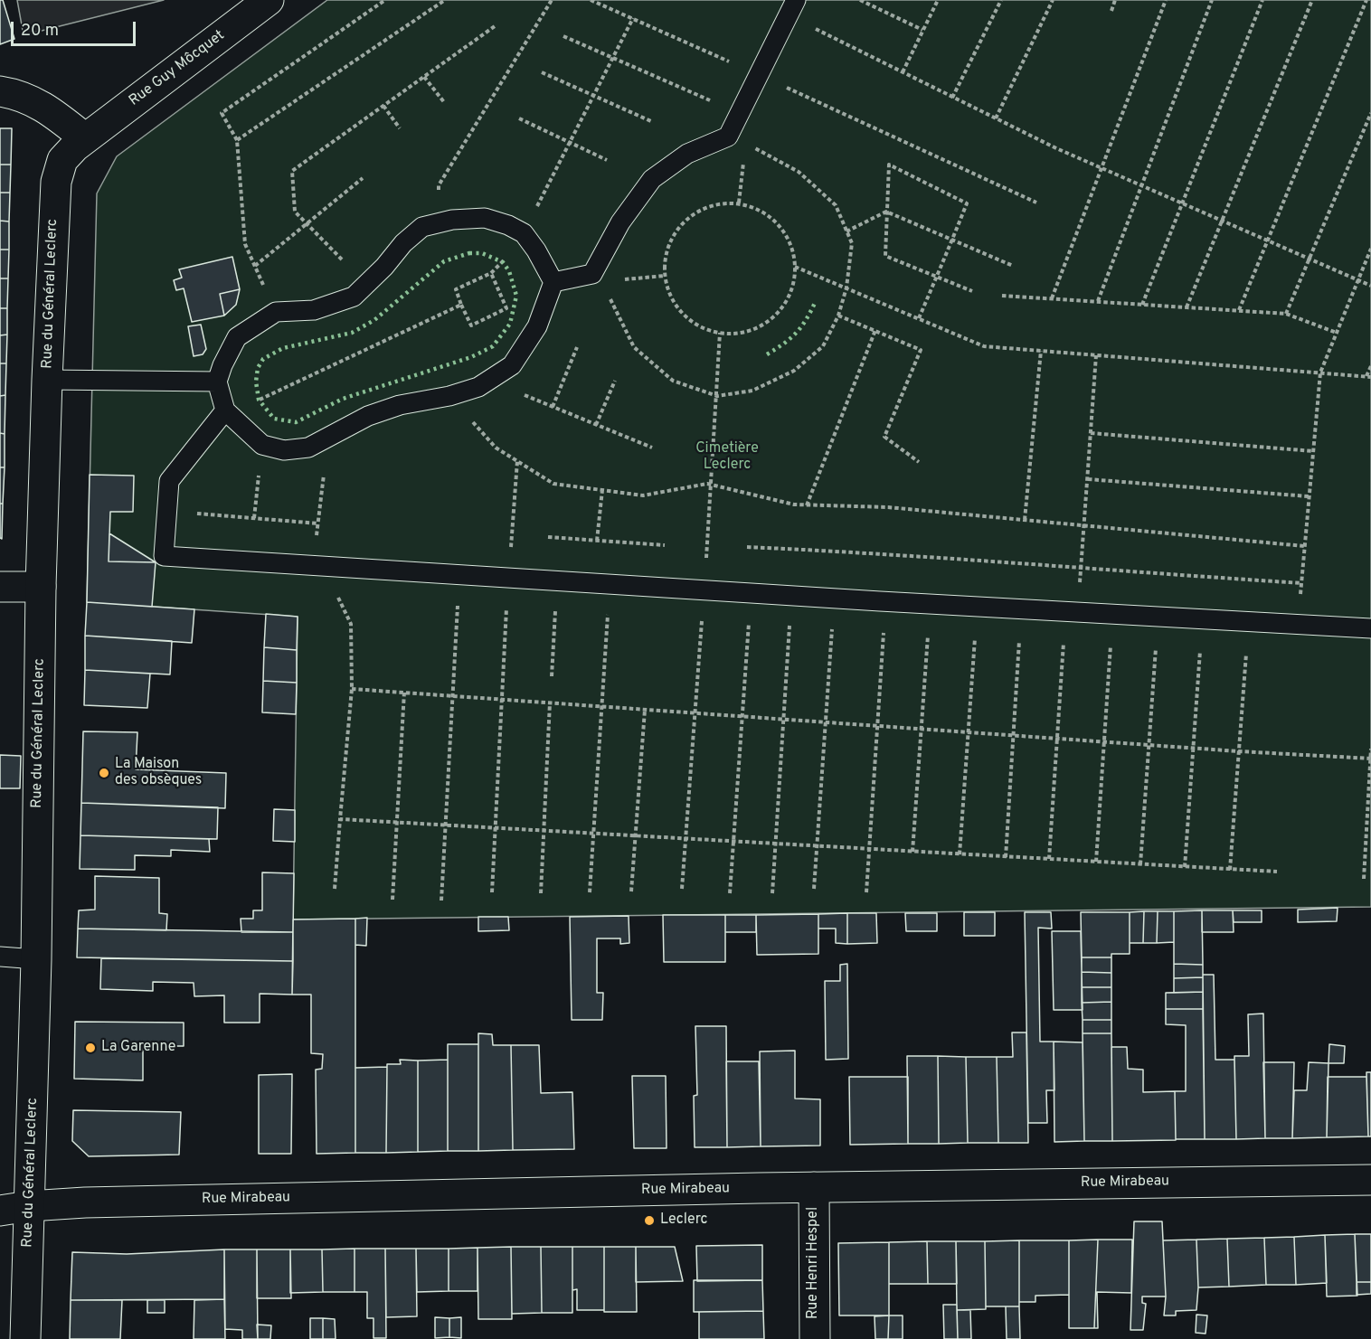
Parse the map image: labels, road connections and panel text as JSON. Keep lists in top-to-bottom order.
{
  "streets": {
    "street": [
      "Rue Guy Môcquet",
      "Rue du Général Leclerc",
      "Rue Mirabeau",
      "Rue Henri Hespel"
    ]
  },
  "crossings": [
    ["Rue Guy Môcquet", "Rue du Général Leclerc"],
    ["Rue du Général Leclerc", "Rue Mirabeau"],
    ["Rue Mirabeau", "Rue Henri Hespel"]
  ],
  "parks": ["Cimetière Leclerc"],
  "places": ["La Maison des obsèques", "La Garenne", "Leclerc"],
  "scale_bar": "20 m"
}
